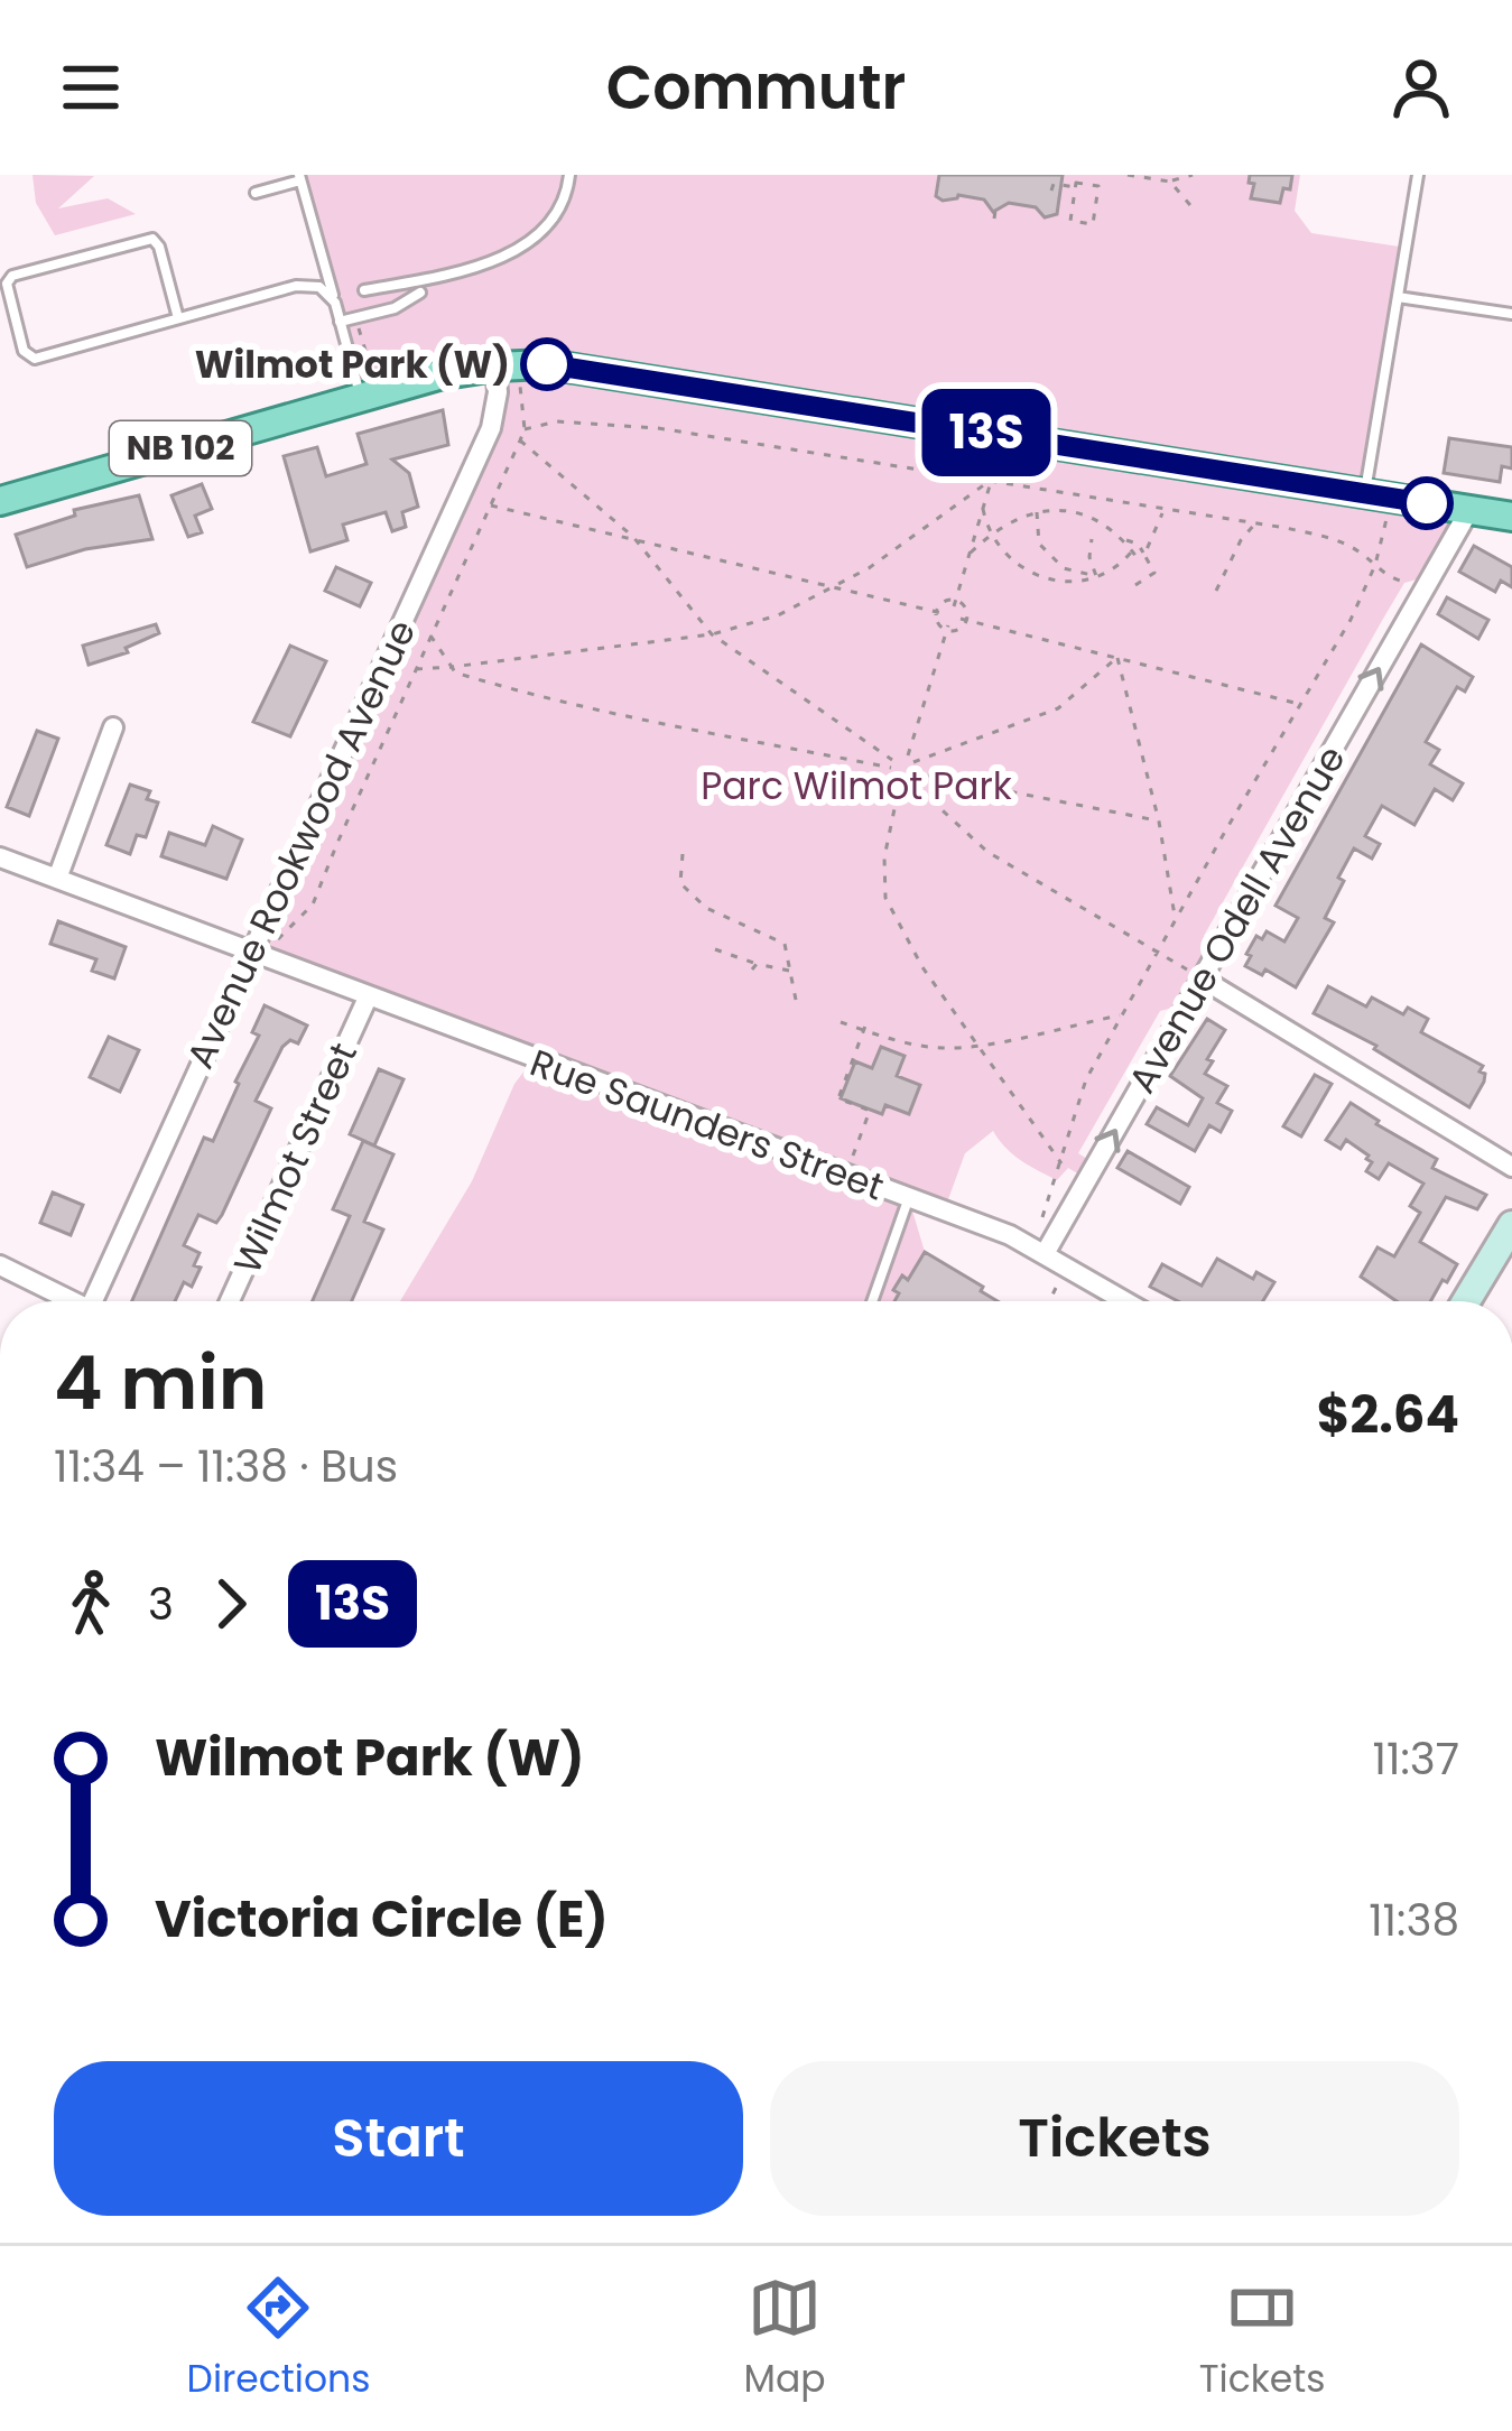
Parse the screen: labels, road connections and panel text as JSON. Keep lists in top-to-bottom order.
{
  "streets": {
    "main road": ["NB 102"],
    "street": [
      "Avenue Rookwood Avenue",
      "Avenue Odell Avenue",
      "Rue Saunders Street",
      "Wilmot Street"
    ]
  },
  "crossings": [
    ["NB 102", "Avenue Rookwood Avenue"],
    ["NB 102", "Avenue Odell Avenue"],
    ["Avenue Rookwood Avenue", "Rue Saunders Street"],
    ["Avenue Odell Avenue", "Rue Saunders Street"],
    ["Rue Saunders Street", "Wilmot Street"]
  ],
  "one_way": ["Avenue Odell Avenue"],
  "parks": ["Parc Wilmot Park"],
  "places": ["Wilmot Park (W)"],
  "lines": ["bus line 13S"],
  "page": {
    "header": "Commutr",
    "on_map": "13S",
    "heading": ["4 min", "11:34 – 11:38 · Bus", "$2.64"],
    "legs": ["3", "13S"],
    "list": [
      {
        "name": "Wilmot Park (W)",
        "value": "11:37"
      },
      {
        "name": "Victoria Circle (E)",
        "value": "11:38"
      }
    ],
    "buttons": ["Start", "Tickets"],
    "tabs": ["Directions", "Map", "Tickets"]
  }
}
